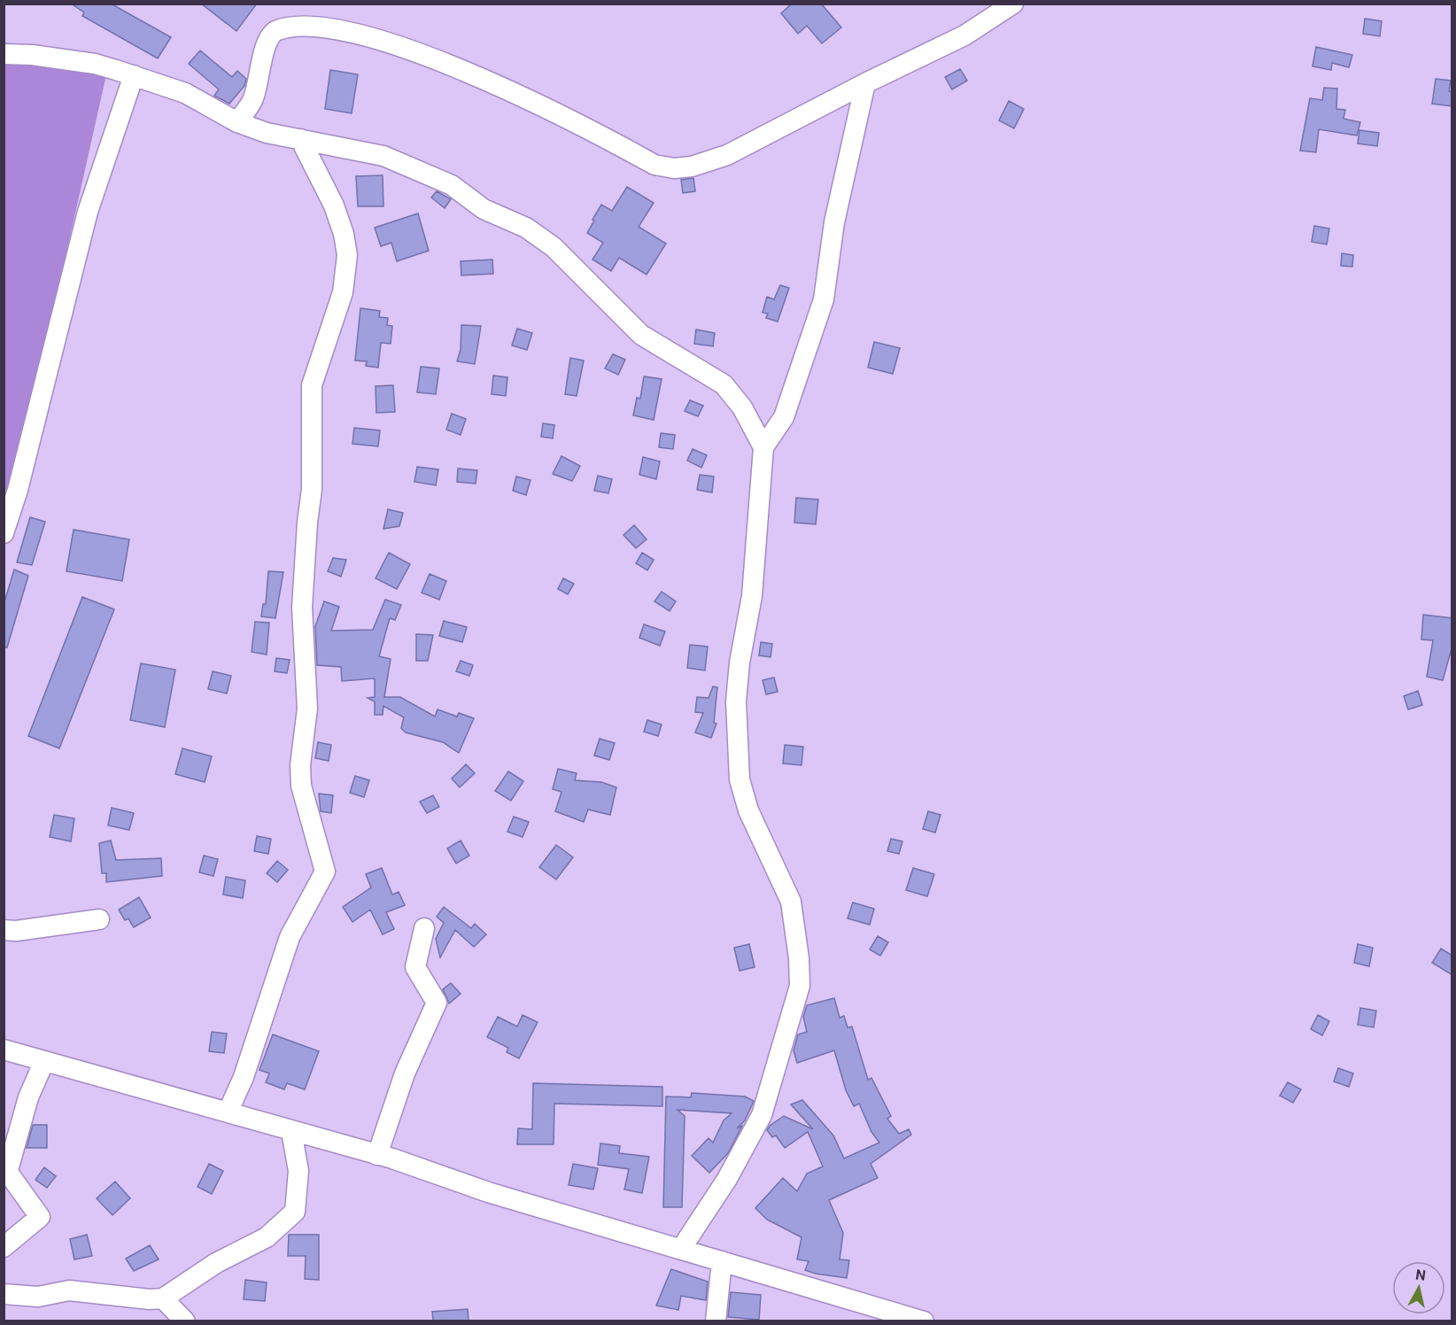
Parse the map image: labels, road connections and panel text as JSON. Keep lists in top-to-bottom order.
{
  "north": "top"
}
